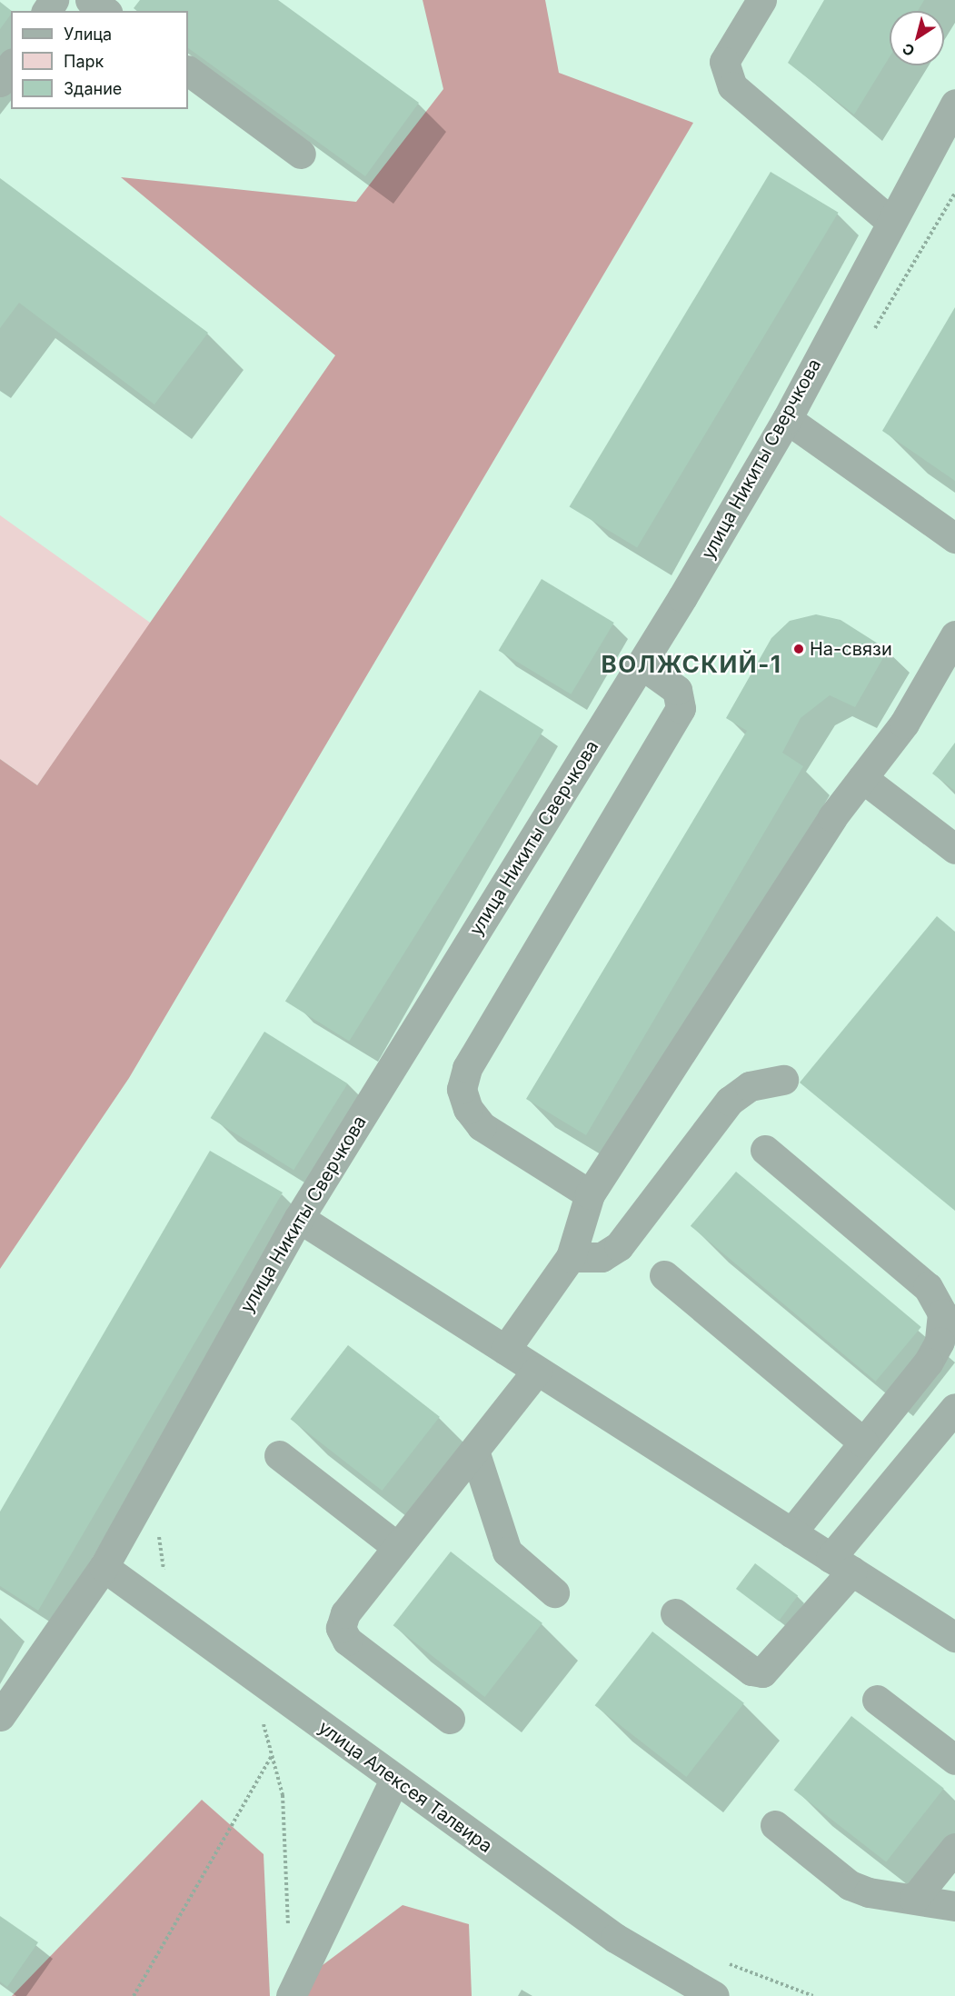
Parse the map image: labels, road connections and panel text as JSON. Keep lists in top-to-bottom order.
{
  "streets": {
    "street": ["улица Никиты Сверчкова", "улица Алексея Талвира"]
  },
  "crossings": [
    ["улица Никиты Сверчкова", "улица Алексея Талвира"]
  ],
  "districts": ["ВОЛЖСКИЙ-1"],
  "places": ["На-связи"],
  "legend": ["Улица", "Парк", "Здание"],
  "north": "bottom left"
}
